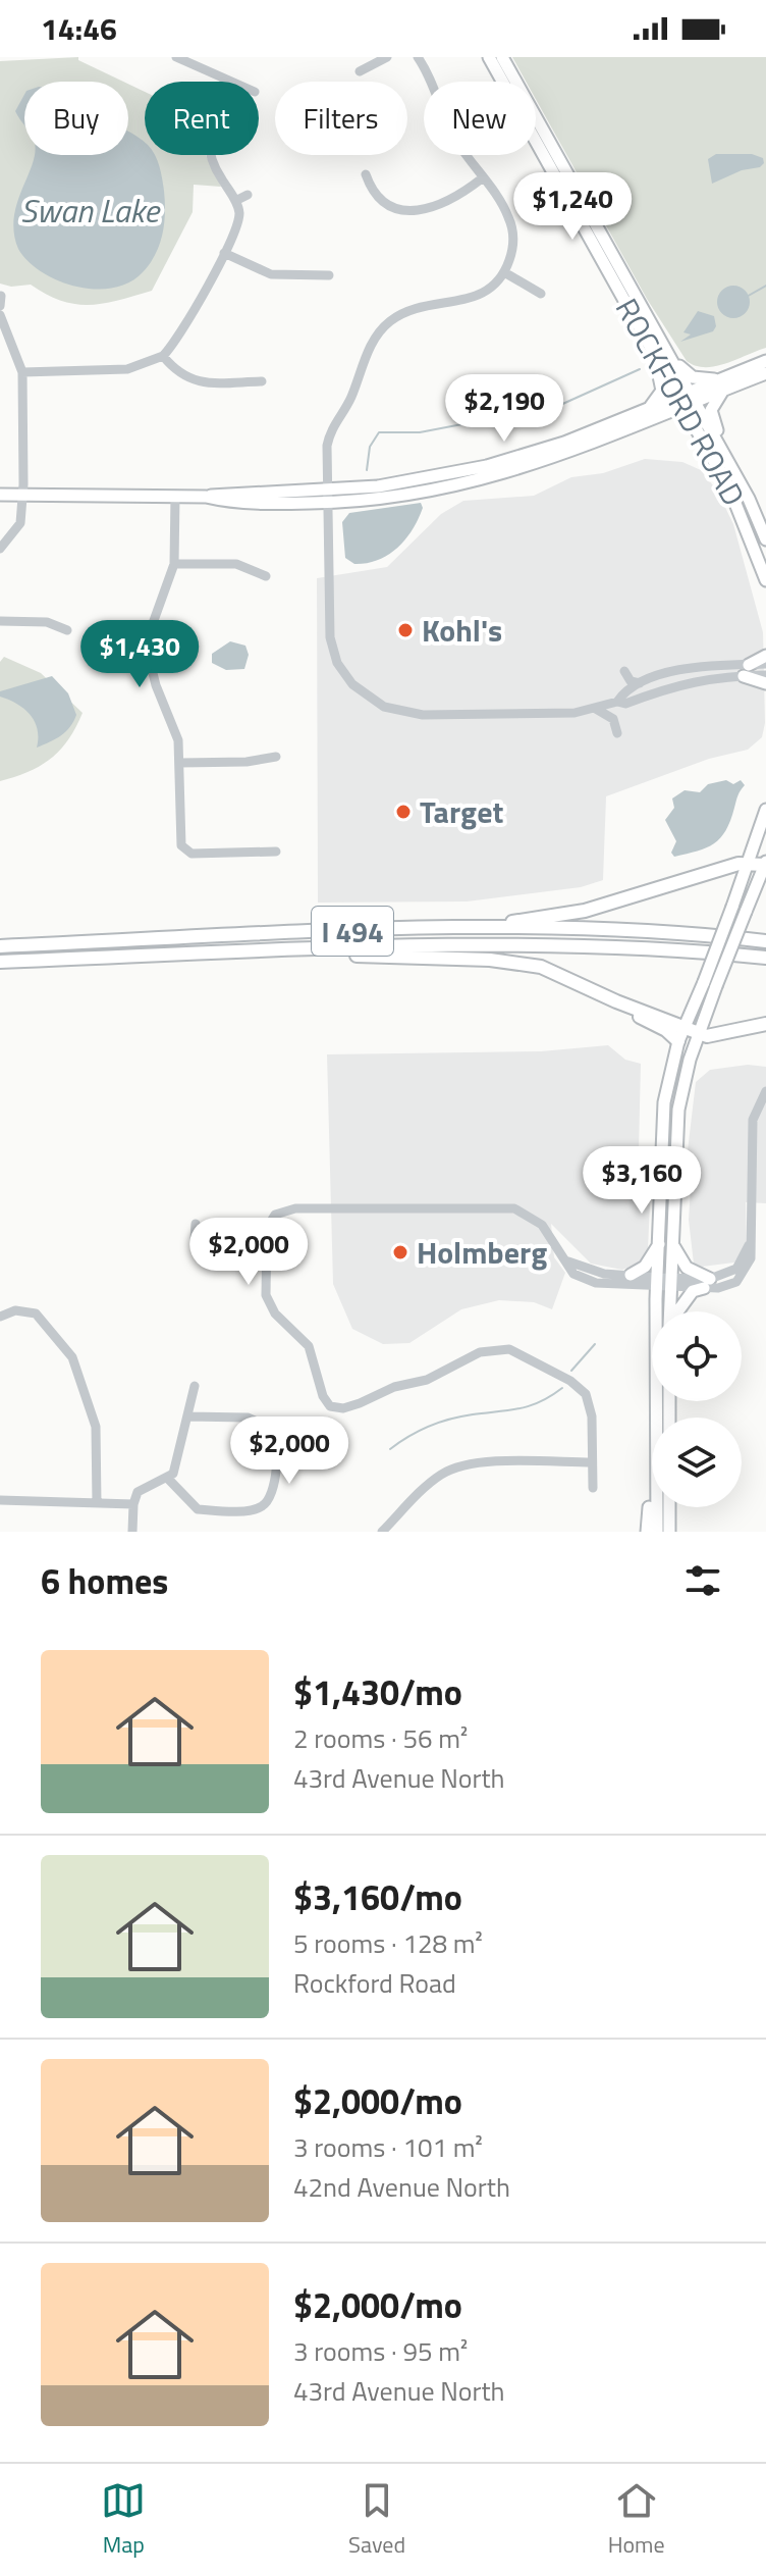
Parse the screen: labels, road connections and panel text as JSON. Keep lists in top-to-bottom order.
{
  "streets": {
    "highway": ["I 494"],
    "main road": ["ROCKFORD ROAD"]
  },
  "water": ["Swan Lake"],
  "places": ["Kohl's", "Target", "Holmberg"],
  "page": {
    "status": "14:46",
    "chip": [
      "Buy",
      "Rent",
      "Filters",
      "New"
    ],
    "price": [
      "$1,240",
      "$2,190",
      "$1,430",
      "$3,160",
      "$2,000",
      "$2,000"
    ],
    "heading": "6 homes",
    "list": [
      {
        "name": "$1,430/mo",
        "note": "2 rooms · 56 m² · 43rd Avenue North"
      },
      {
        "name": "$3,160/mo",
        "note": "5 rooms · 128 m² · Rockford Road"
      },
      {
        "name": "$2,000/mo",
        "note": "3 rooms · 101 m² · 42nd Avenue North"
      },
      {
        "name": "$2,000/mo",
        "note": "3 rooms · 95 m² · 43rd Avenue North"
      }
    ],
    "tabs": ["Map", "Saved", "Home"]
  }
}
